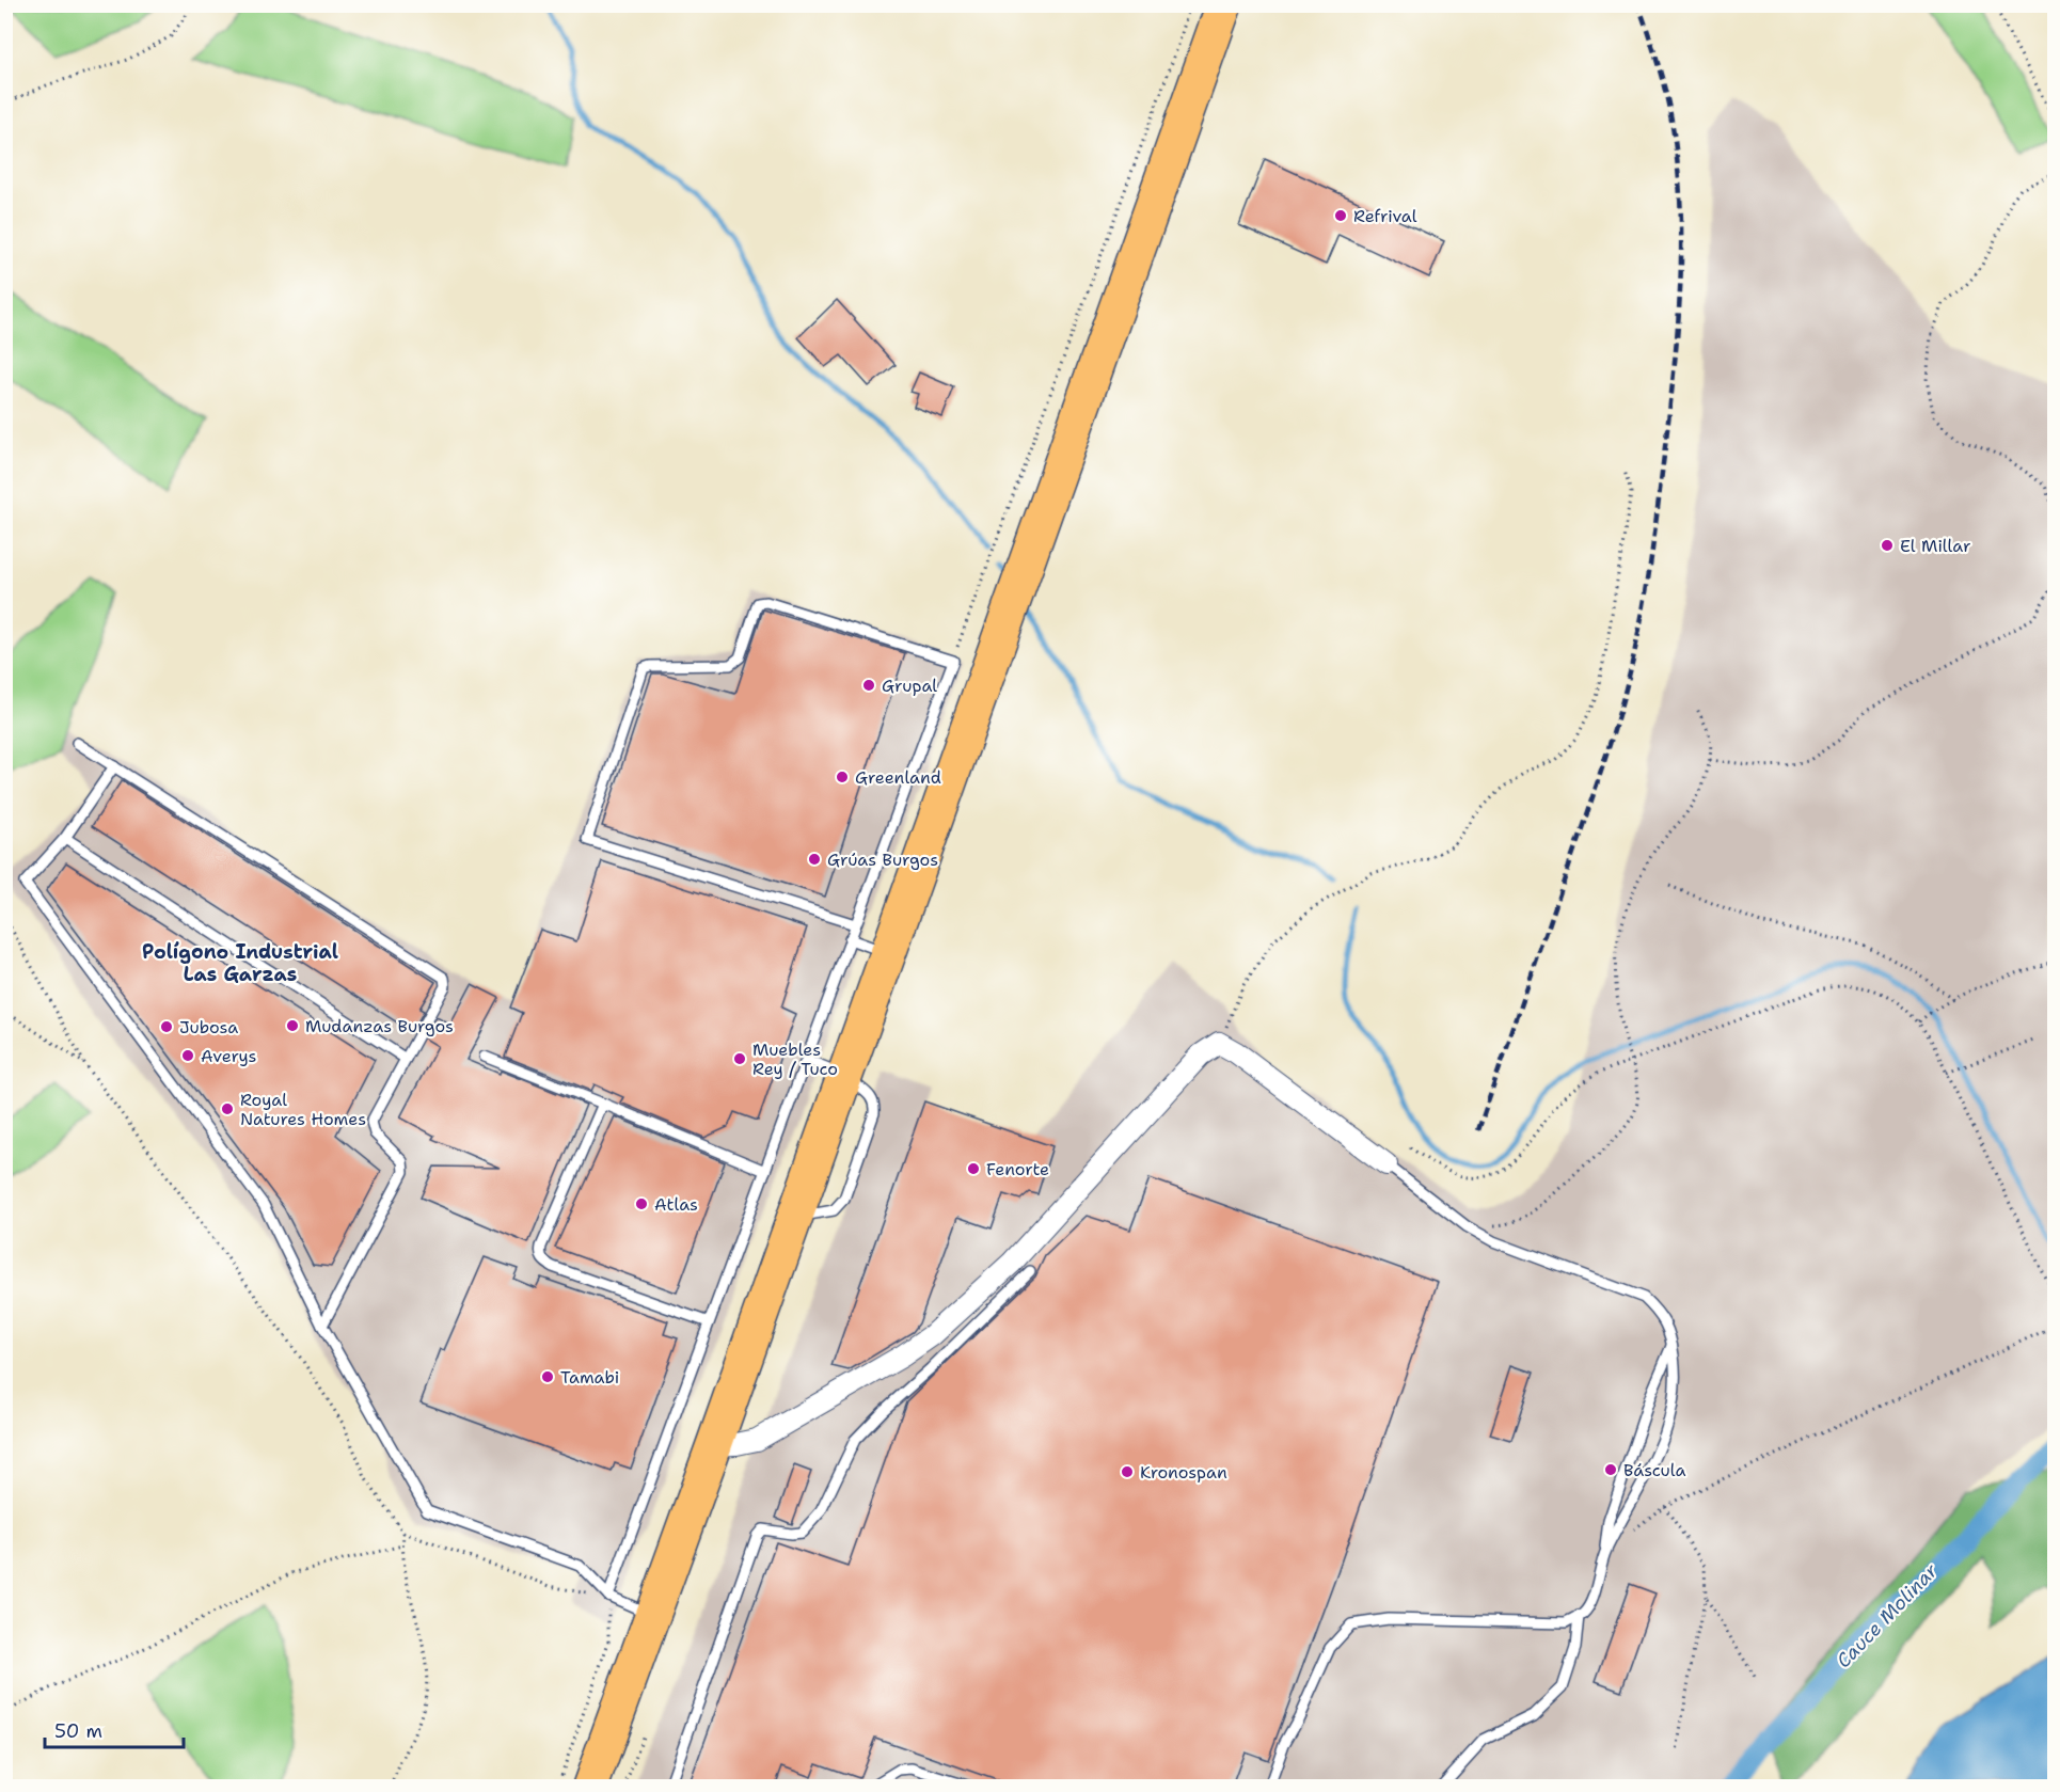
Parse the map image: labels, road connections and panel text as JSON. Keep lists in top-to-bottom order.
{
  "districts": ["Polígono Industrial Las Garzas"],
  "water": ["Cauce Molinar"],
  "places": [
    "Refrival",
    "El Millar",
    "Grupal",
    "Greenland",
    "Grúas Burgos",
    "Mudanzas Burgos",
    "Jubosa",
    "Averys",
    "Muebles Rey / Tuco",
    "Royal Natures Homes",
    "Fenorte",
    "Atlas",
    "Tamabi",
    "Báscula",
    "Kronospan"
  ],
  "scale_bar": "50 m"
}
